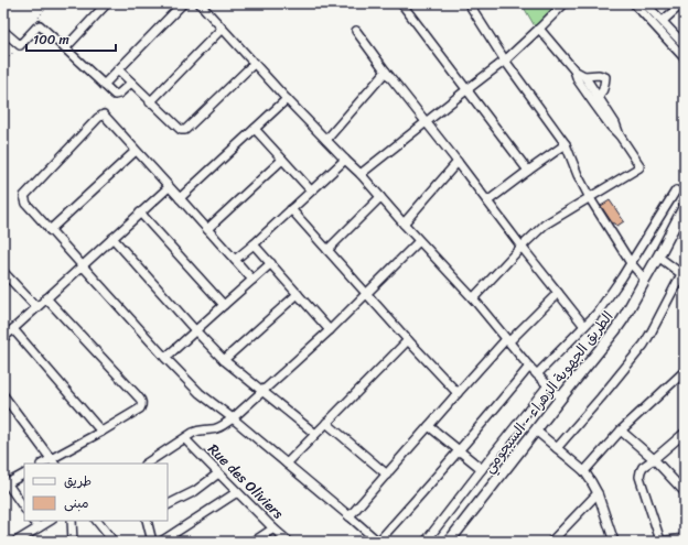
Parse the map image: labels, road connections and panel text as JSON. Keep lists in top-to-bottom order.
{
  "streets": {
    "main road": ["الطريق الجهوية الزهراء - السيجومي"],
    "street": ["Rue des Oliviers"]
  },
  "legend": ["طريق", "مبنى"],
  "scale_bar": "100 m"
}
